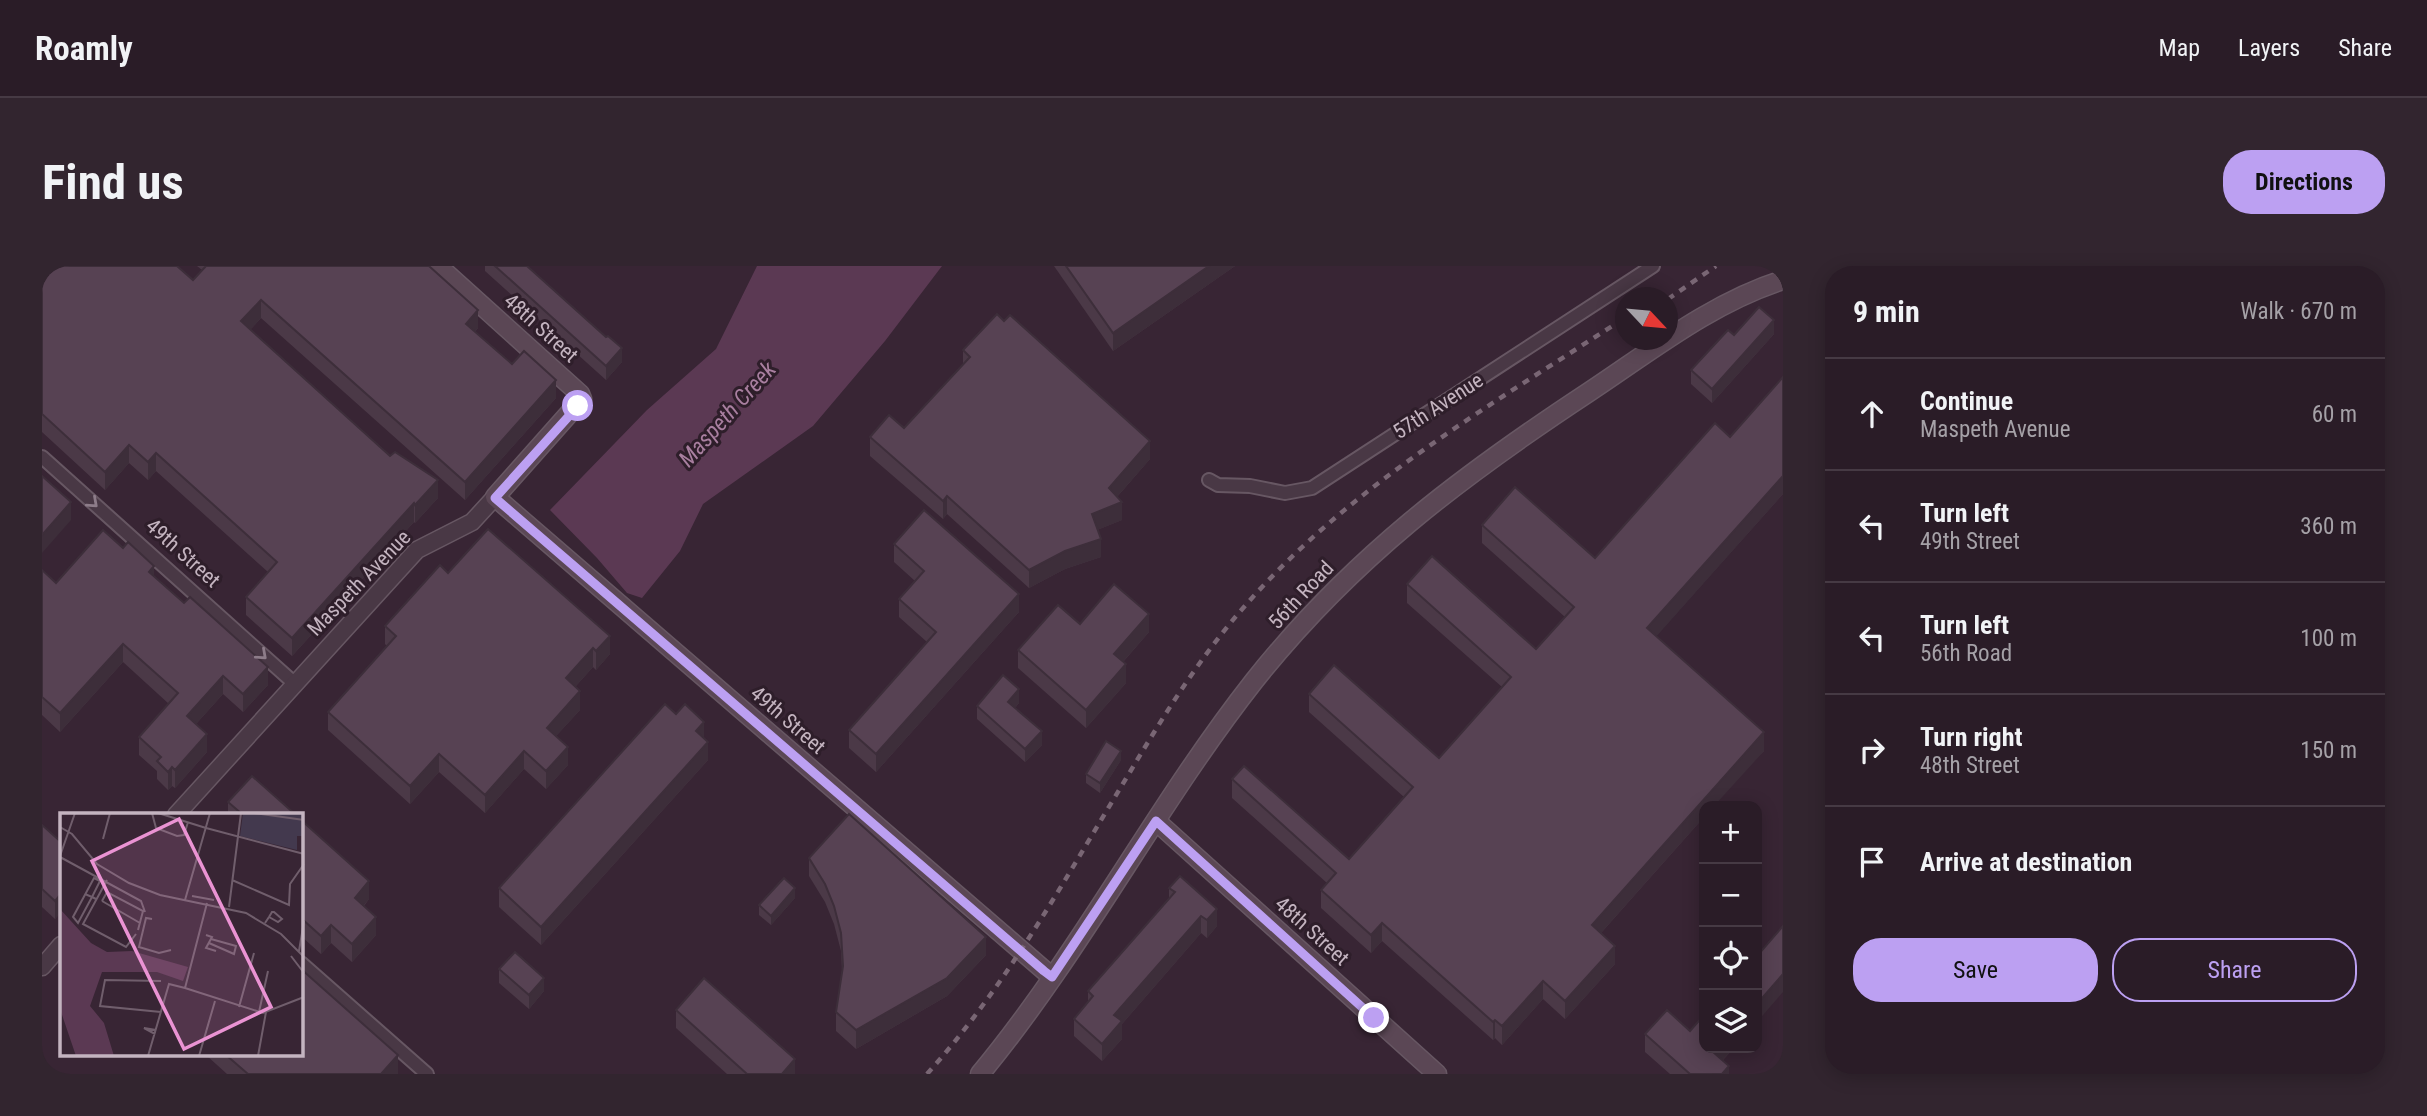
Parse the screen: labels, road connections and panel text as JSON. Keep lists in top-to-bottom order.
{
  "streets": {
    "main road": [
      "48th Street",
      "49th Street",
      "Maspeth Avenue",
      "56th Road"
    ],
    "street": ["57th Avenue"]
  },
  "crossings": [
    ["48th Street", "Maspeth Avenue"],
    ["48th Street", "56th Road"],
    ["49th Street", "Maspeth Avenue"],
    ["49th Street", "56th Road"]
  ],
  "water": ["Maspeth Creek"],
  "north": "bottom right",
  "page": {
    "header": "Roamly",
    "nav": ["Map", "Layers", "Share"],
    "buttons": [
      "Directions",
      ["Save", "Share"]
    ],
    "title": "Find us",
    "heading": ["9 min", "Walk · 670 m"],
    "list": [
      ["Continue", "Maspeth Avenue", "60 m"],
      ["Turn left", "49th Street", "360 m"],
      ["Turn left", "56th Road", "100 m"],
      ["Turn right", "48th Street", "150 m"],
      "Arrive at destination"
    ],
    "map_buttons": ["+", "−"]
  }
}
